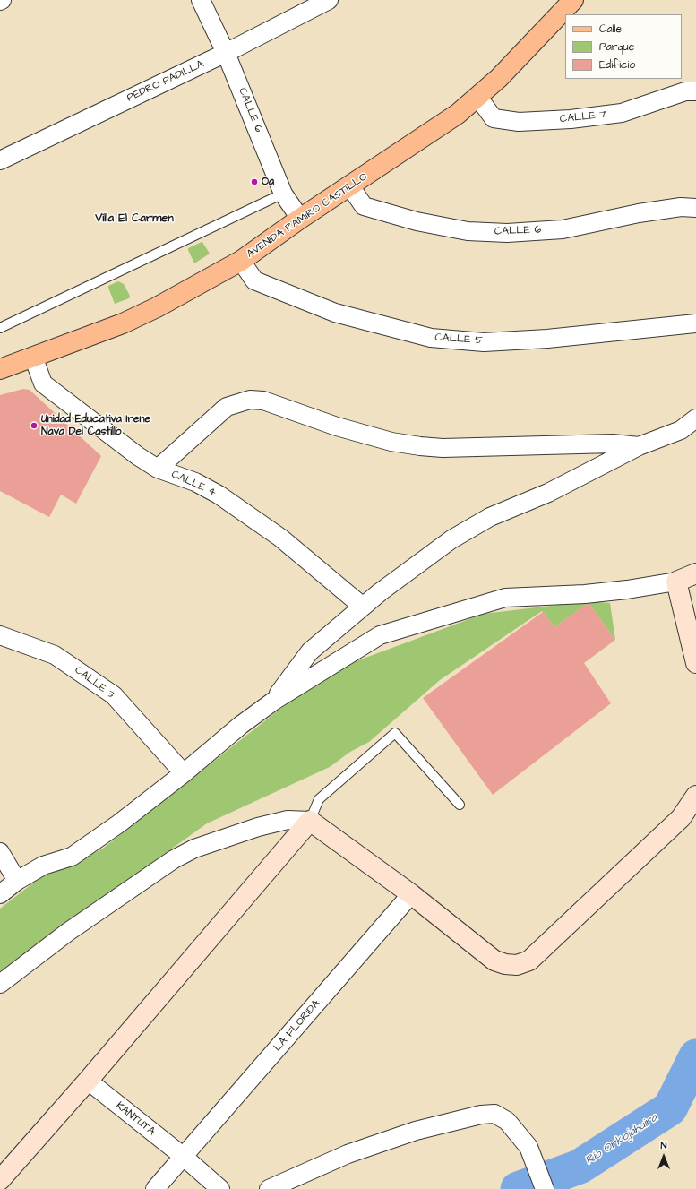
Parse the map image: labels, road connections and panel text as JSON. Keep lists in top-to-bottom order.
{
  "streets": {
    "main road": ["AVENIDA RAMIRO CASTILLO"],
    "street": [
      "PEDRO PADILLA",
      "CALLE 6",
      "CALLE 7",
      "CALLE 5",
      "CALLE 4",
      "CALLE 3",
      "LA FLORIDA",
      "KANTUTA"
    ]
  },
  "crossings": [
    ["PEDRO PADILLA", "CALLE 6"],
    ["CALLE 6", "AVENIDA RAMIRO CASTILLO"],
    ["CALLE 7", "AVENIDA RAMIRO CASTILLO"],
    ["AVENIDA RAMIRO CASTILLO", "CALLE 5"],
    ["AVENIDA RAMIRO CASTILLO", "CALLE 4"],
    ["LA FLORIDA", "KANTUTA"]
  ],
  "districts": ["Villa El Carmen"],
  "water": ["Río Orkojahuira"],
  "places": ["Oa", "Unidad Educativa Irene Nava Del Castillo"],
  "legend": ["Calle", "Parque", "Edificio"],
  "north": "top"
}
